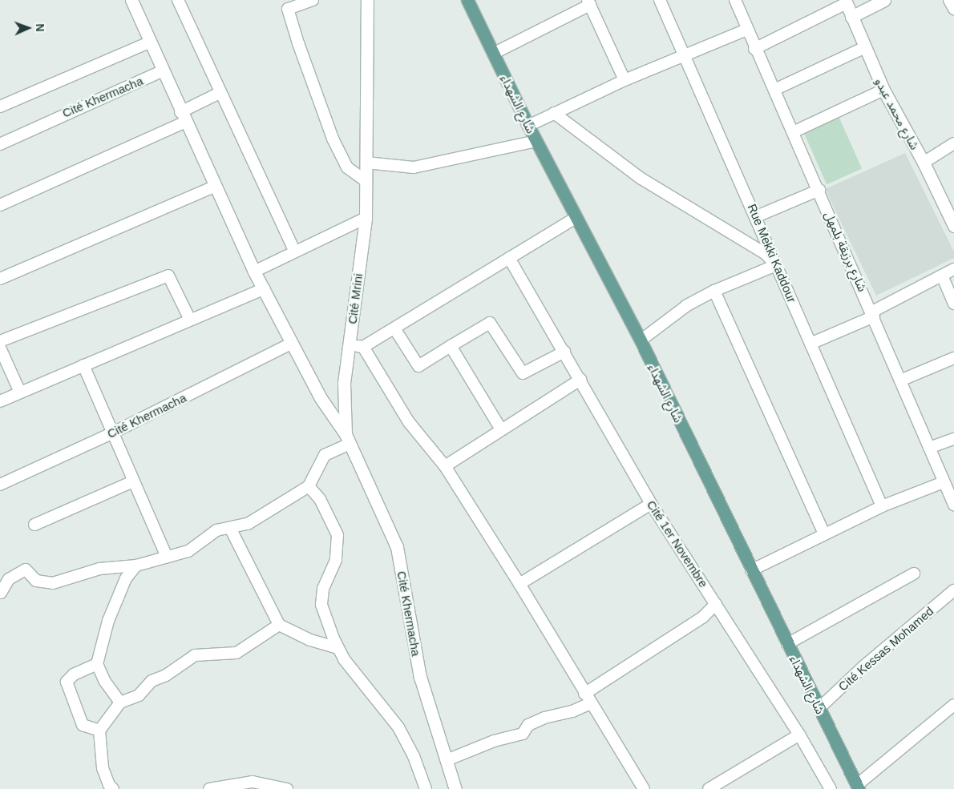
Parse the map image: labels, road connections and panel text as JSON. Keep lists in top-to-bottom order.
{
  "streets": {
    "main road": ["شارع الشهداء"],
    "street": [
      "Cité Khermacha",
      "شارع محمد عبدو",
      "شارع برزيقة بلمهل",
      "Rue Mekki Kaddour",
      "Cité Mrini",
      "Cité 1er Novembre",
      "Cité Kessas Mohamed"
    ]
  },
  "crossings": [
    ["Cité Khermacha", "Cité Mrini"],
    ["شارع الشهداء", "Cité Kessas Mohamed"]
  ],
  "north": "right"
}
